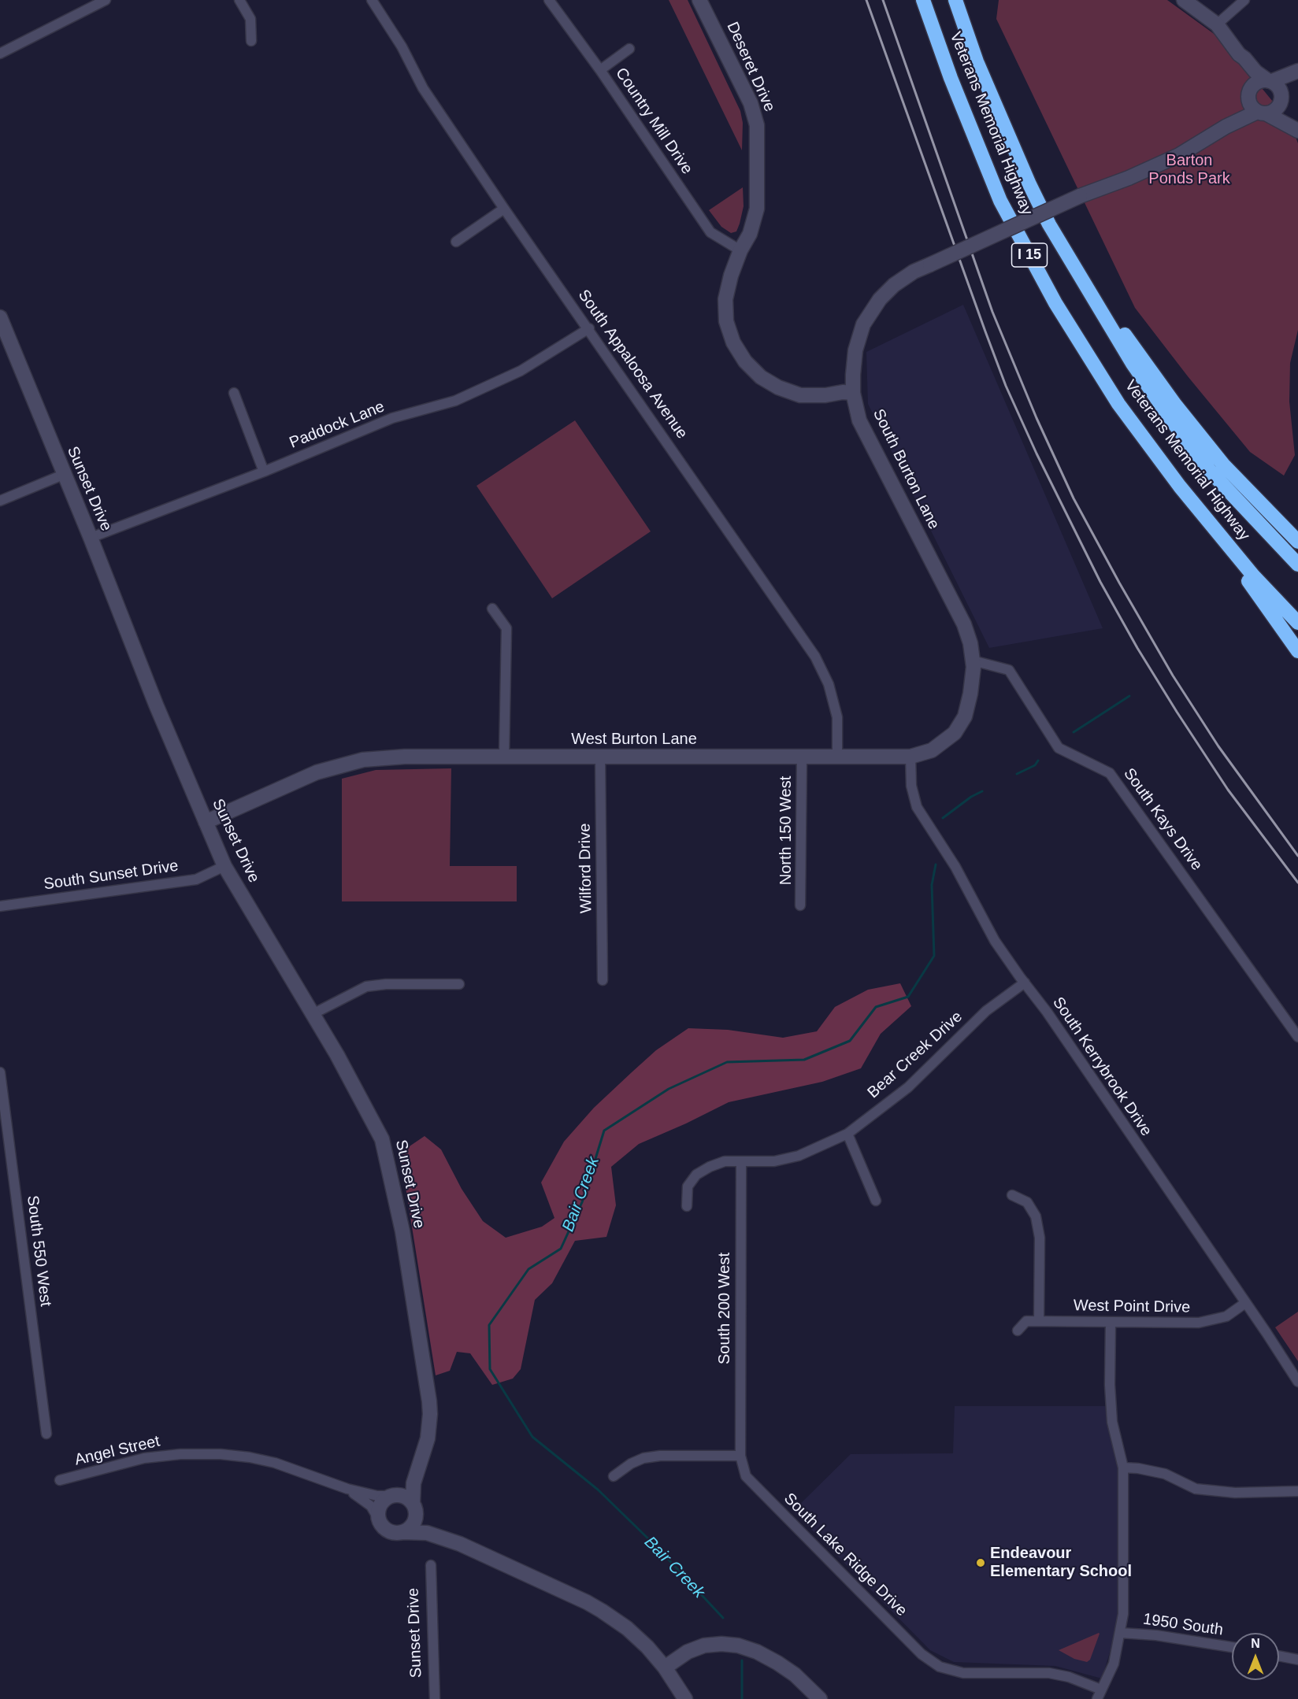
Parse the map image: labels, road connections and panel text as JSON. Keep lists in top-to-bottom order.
{
  "streets": {
    "highway": ["Veterans Memorial Highway", "I 15"],
    "street": [
      "Deseret Drive",
      "Country Mill Drive",
      "South Appaloosa Avenue",
      "Paddock Lane",
      "South Burton Lane",
      "Sunset Drive",
      "West Burton Lane",
      "South Kays Drive",
      "North 150 West",
      "Wilford Drive",
      "South Sunset Drive",
      "Bear Creek Drive",
      "South Kerrybrook Drive",
      "South 550 West",
      "West Point Drive",
      "South 200 West",
      "Angel Street",
      "South Lake Ridge Drive",
      "1950 South"
    ]
  },
  "crossings": [
    ["Deseret Drive", "Country Mill Drive"],
    ["Deseret Drive", "South Burton Lane"],
    ["South Appaloosa Avenue", "Paddock Lane"],
    ["South Appaloosa Avenue", "West Burton Lane"],
    ["Paddock Lane", "Sunset Drive"],
    ["South Burton Lane", "West Burton Lane"],
    ["Sunset Drive", "West Burton Lane"],
    ["Sunset Drive", "South Sunset Drive"],
    ["West Burton Lane", "South Kays Drive"],
    ["West Burton Lane", "North 150 West"],
    ["West Burton Lane", "Wilford Drive"],
    ["West Burton Lane", "South Kerrybrook Drive"],
    ["Bear Creek Drive", "South Kerrybrook Drive"],
    ["Bear Creek Drive", "South 200 West"],
    ["South Kerrybrook Drive", "West Point Drive"],
    ["South 200 West", "South Lake Ridge Drive"]
  ],
  "water": ["Bair Creek"],
  "parks": ["Barton Ponds Park"],
  "places": ["Endeavour Elementary School"],
  "north": "top"
}
